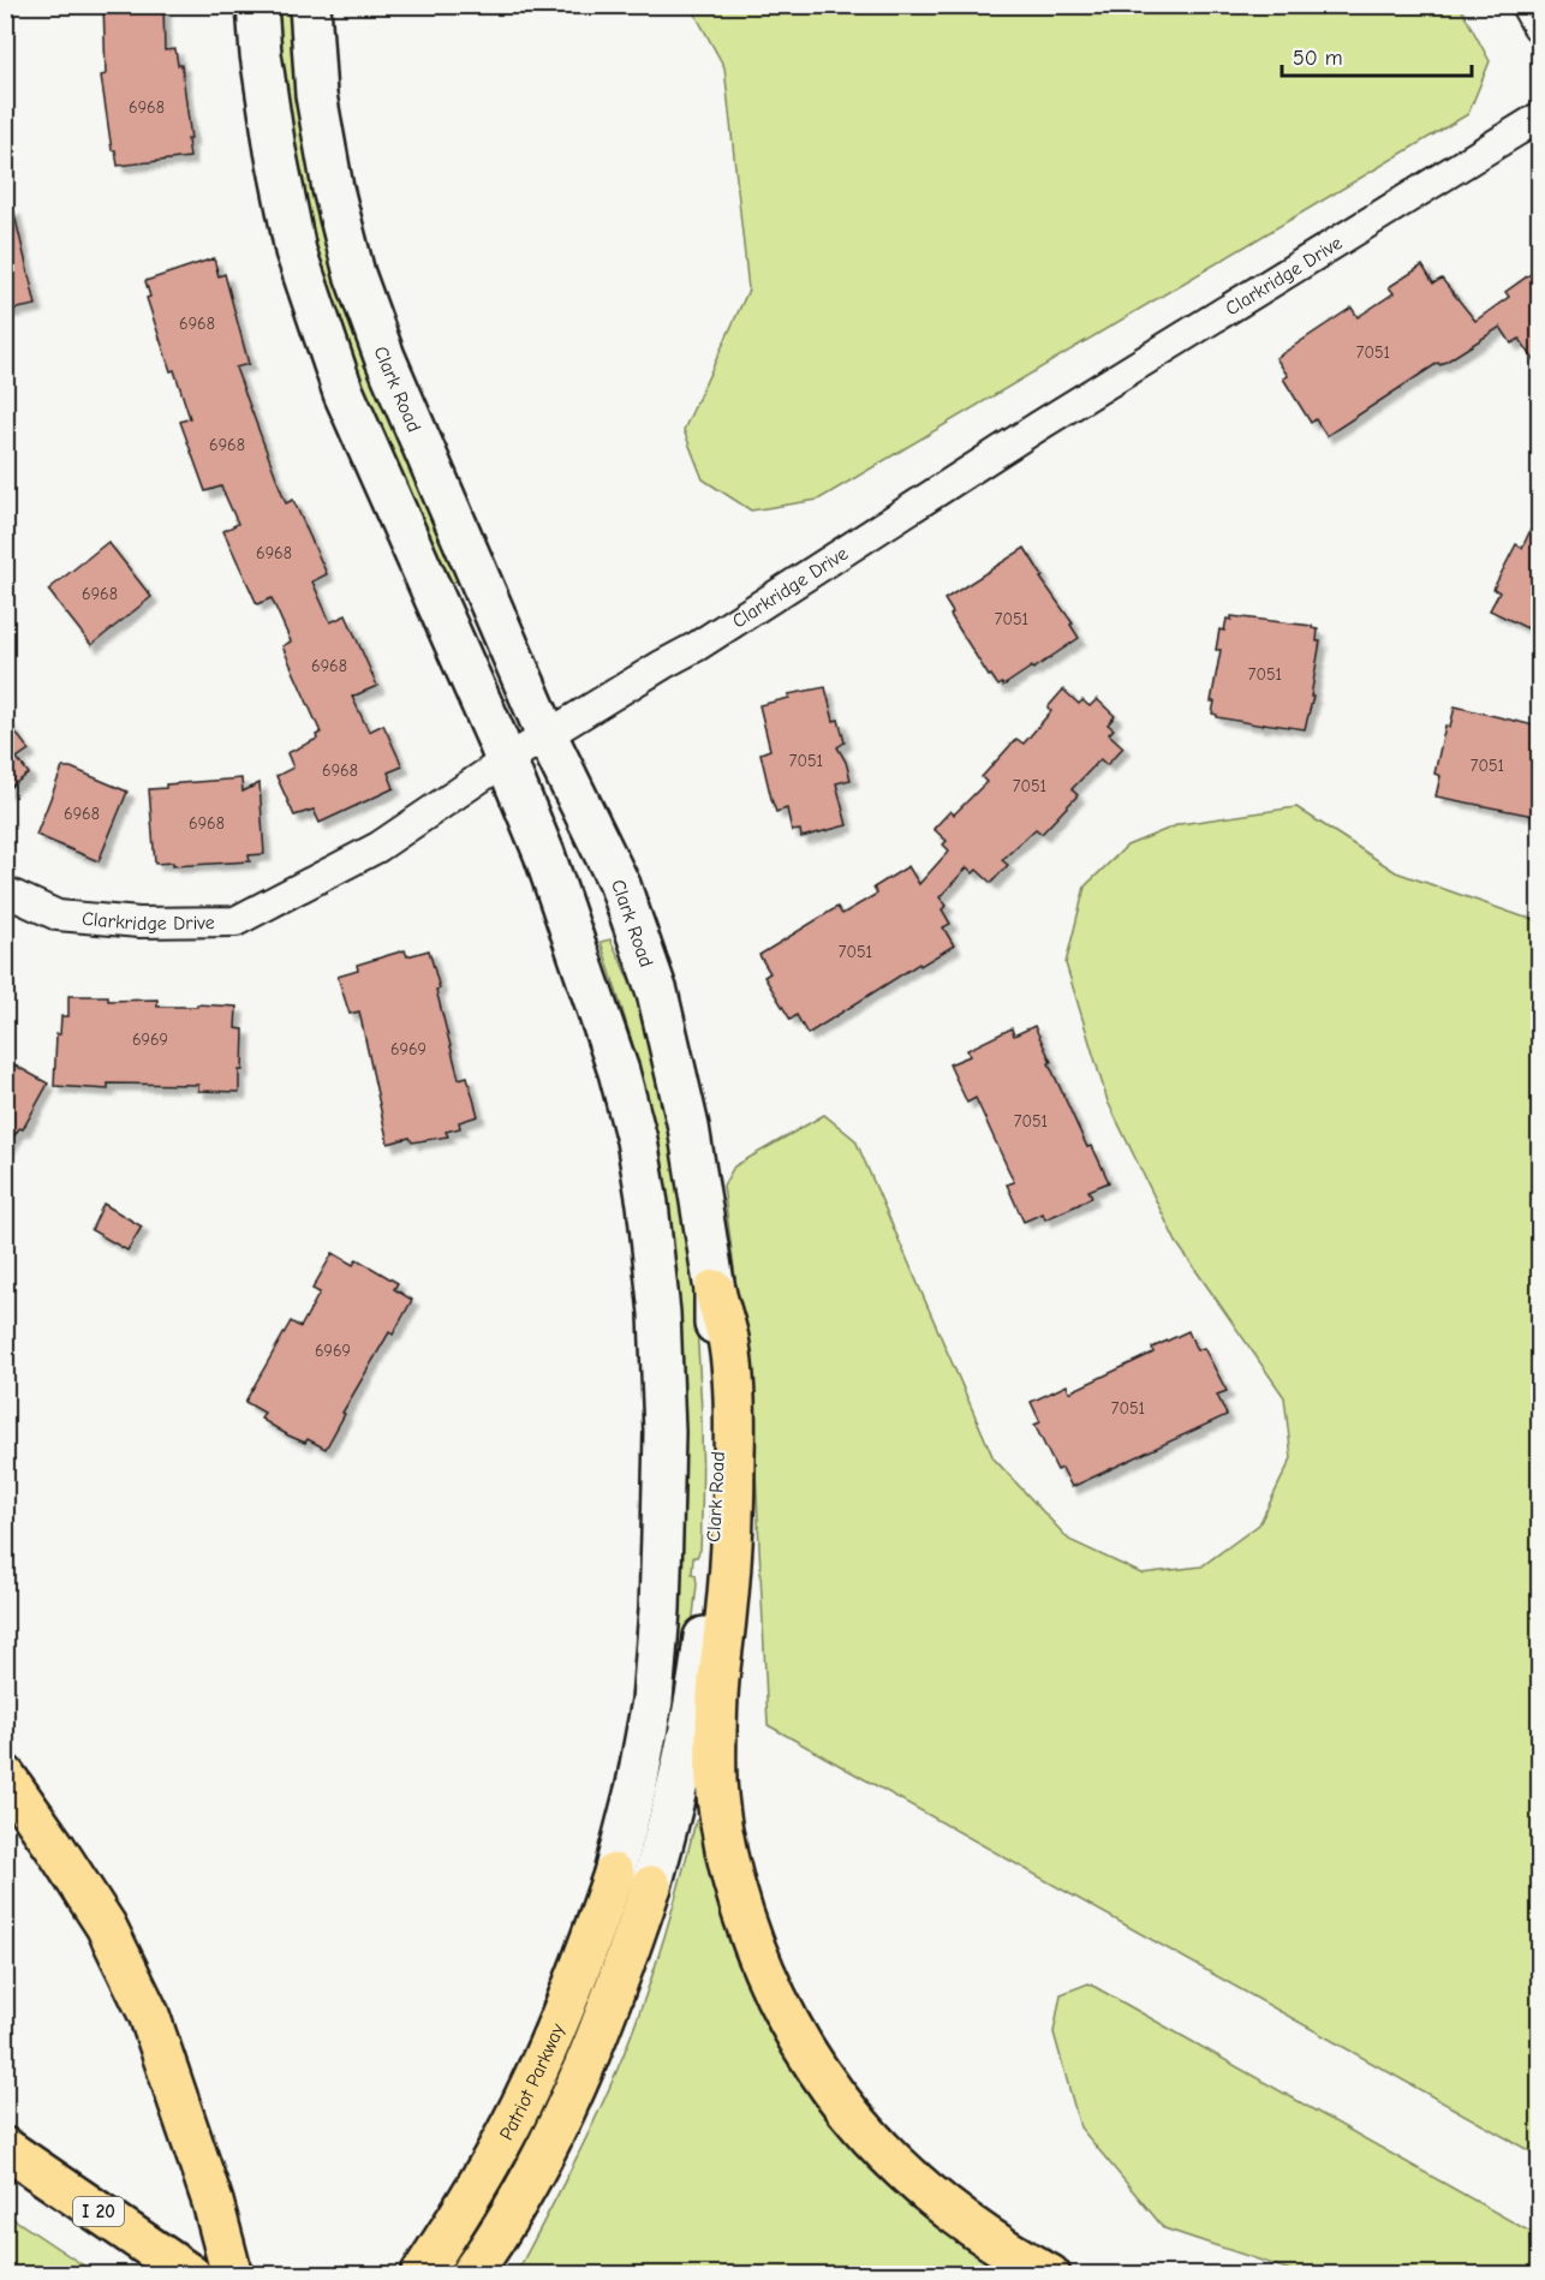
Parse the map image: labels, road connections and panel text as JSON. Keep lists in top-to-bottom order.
{
  "streets": {
    "highway": ["Patriot Parkway", "I 20"],
    "main road": ["Clark Road"],
    "street": ["Clarkridge Drive"]
  },
  "crossings": [
    ["Clarkridge Drive", "Clark Road"]
  ],
  "house_numbers": [
    "6968",
    "6968",
    "7051",
    "6968",
    "6968",
    "6968",
    "7051",
    "6968",
    "7051",
    "7051",
    "7051",
    "6968",
    "7051",
    "6968",
    "6968",
    "7051",
    "6969",
    "6969",
    "7051",
    "6969",
    "7051"
  ],
  "scale_bar": "50 m"
}
